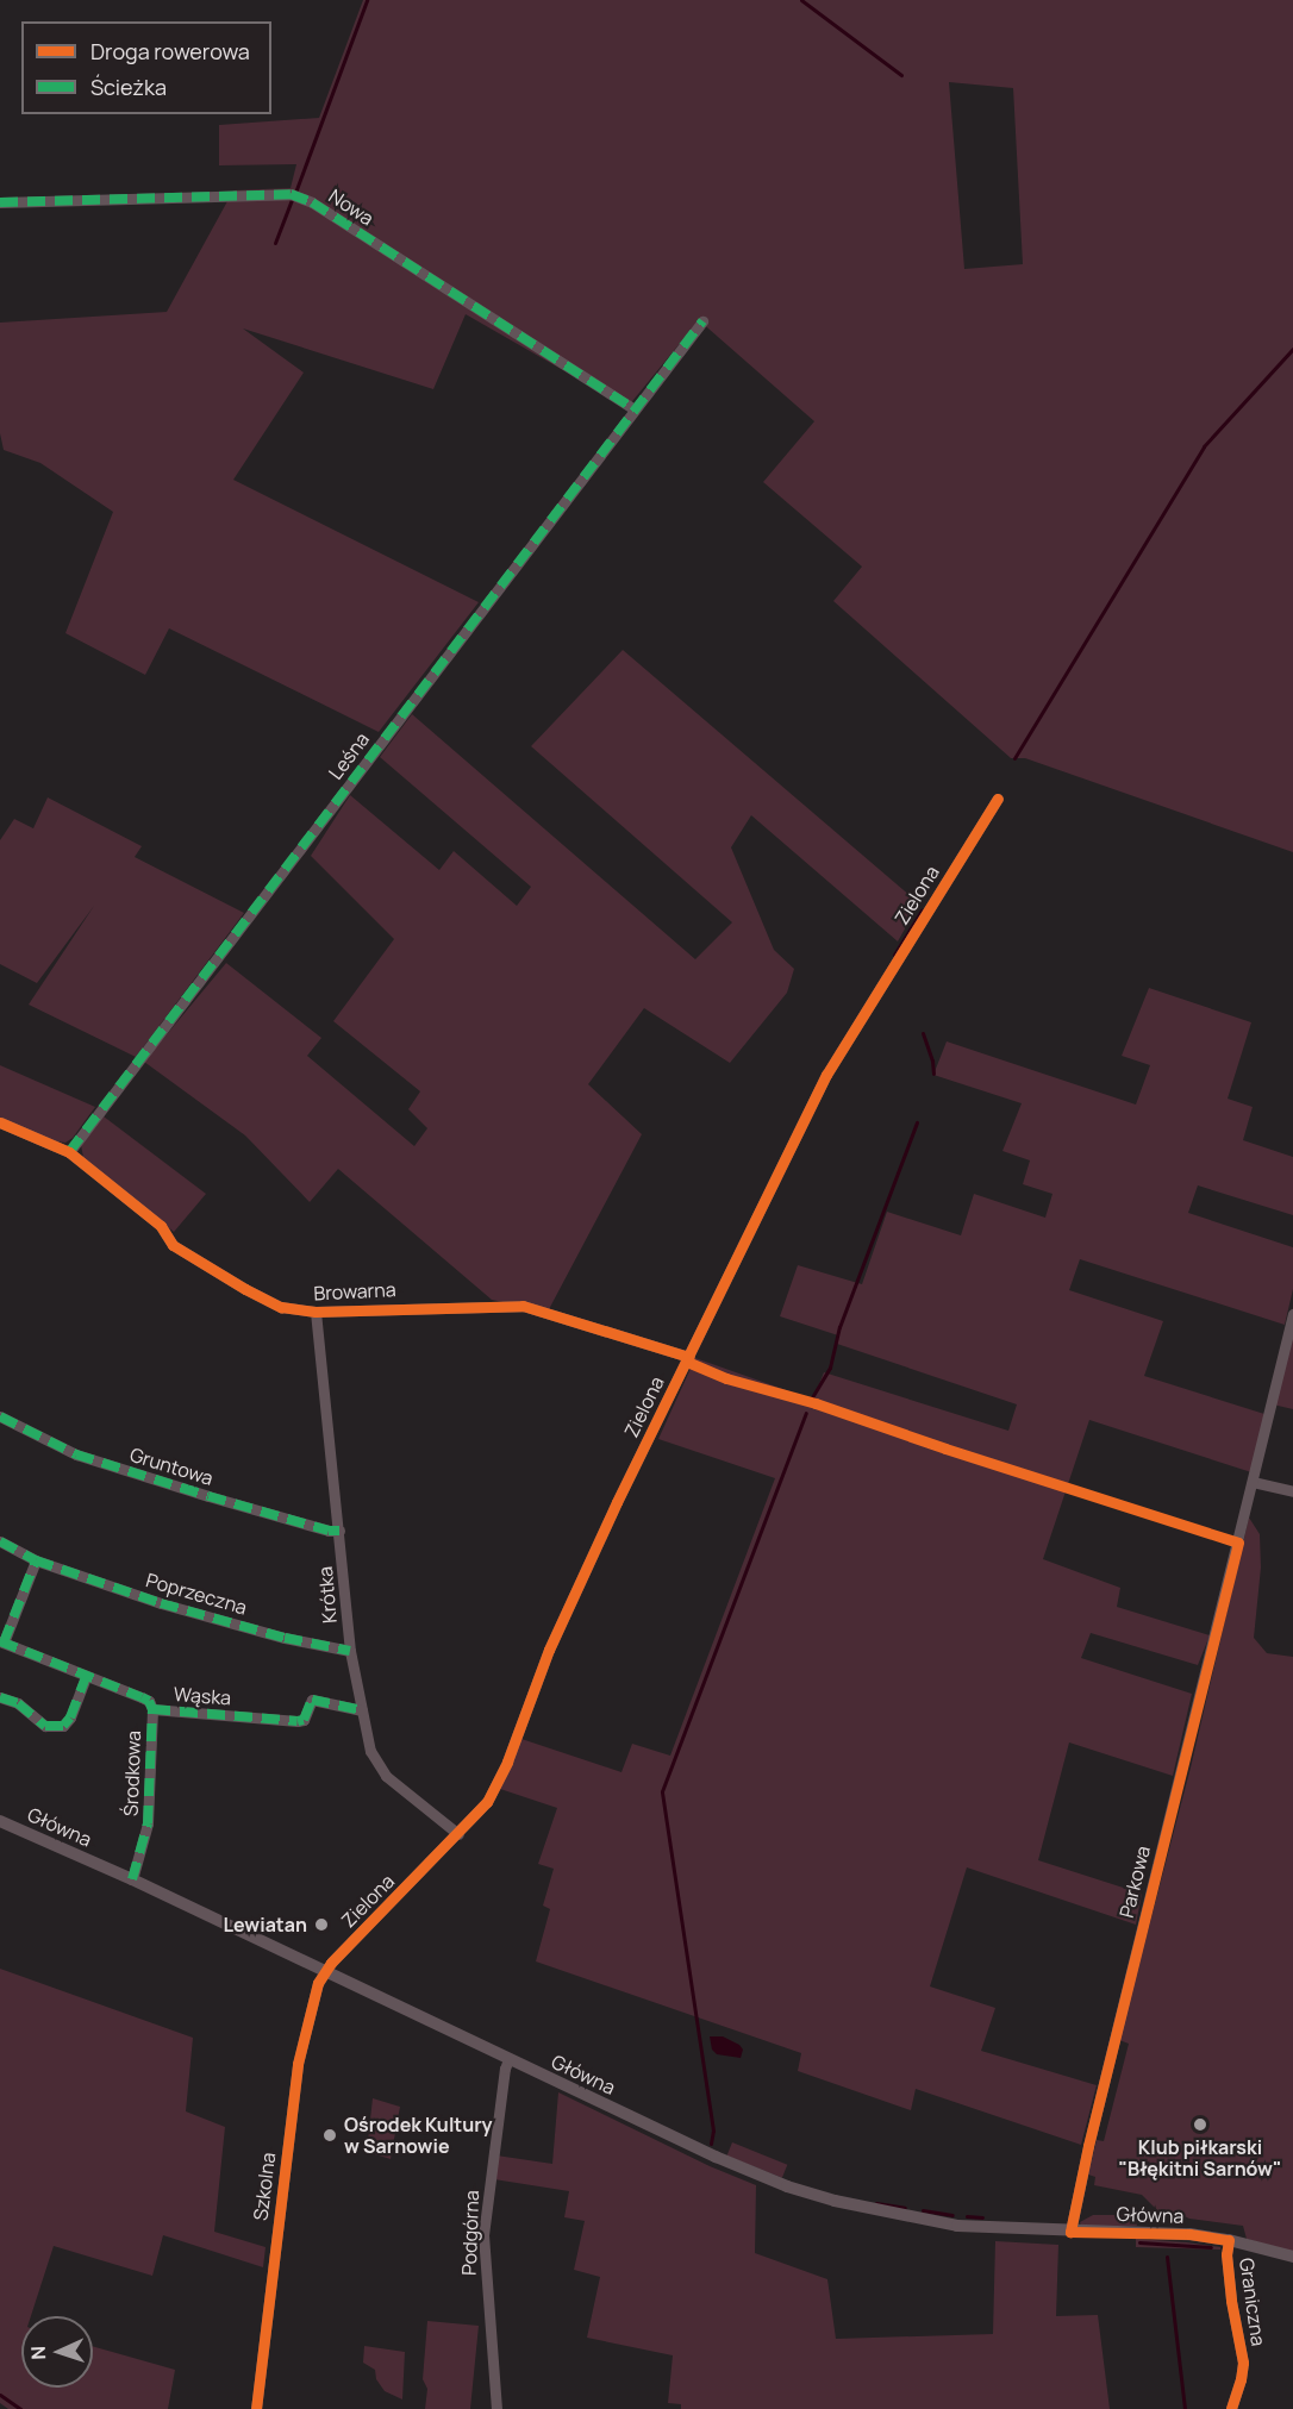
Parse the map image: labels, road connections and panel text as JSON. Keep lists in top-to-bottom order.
{
  "streets": {
    "street": [
      "Nowa",
      "Leśna",
      "Zielona",
      "Browarna",
      "Gruntowa",
      "Poprzeczna",
      "Krótka",
      "Wąska",
      "Środkowa",
      "Główna",
      "Parkowa",
      "Szkolna",
      "Podgórna",
      "Graniczna"
    ]
  },
  "crossings": [
    ["Nowa", "Leśna"],
    ["Leśna", "Browarna"],
    ["Zielona", "Browarna"],
    ["Zielona", "Krótka"],
    ["Zielona", "Główna"],
    ["Zielona", "Szkolna"],
    ["Browarna", "Krótka"],
    ["Gruntowa", "Krótka"],
    ["Poprzeczna", "Krótka"],
    ["Krótka", "Wąska"],
    ["Wąska", "Środkowa"],
    ["Środkowa", "Główna"],
    ["Główna", "Parkowa"],
    ["Główna", "Szkolna"],
    ["Główna", "Podgórna"],
    ["Główna", "Graniczna"]
  ],
  "places": ["Lewiatan", "Klub piłkarski \"Błękitni Sarnów\"", "Ośrodek Kultury w Sarnowie"],
  "legend": ["Droga rowerowa", "Ścieżka"],
  "north": "left"
}
